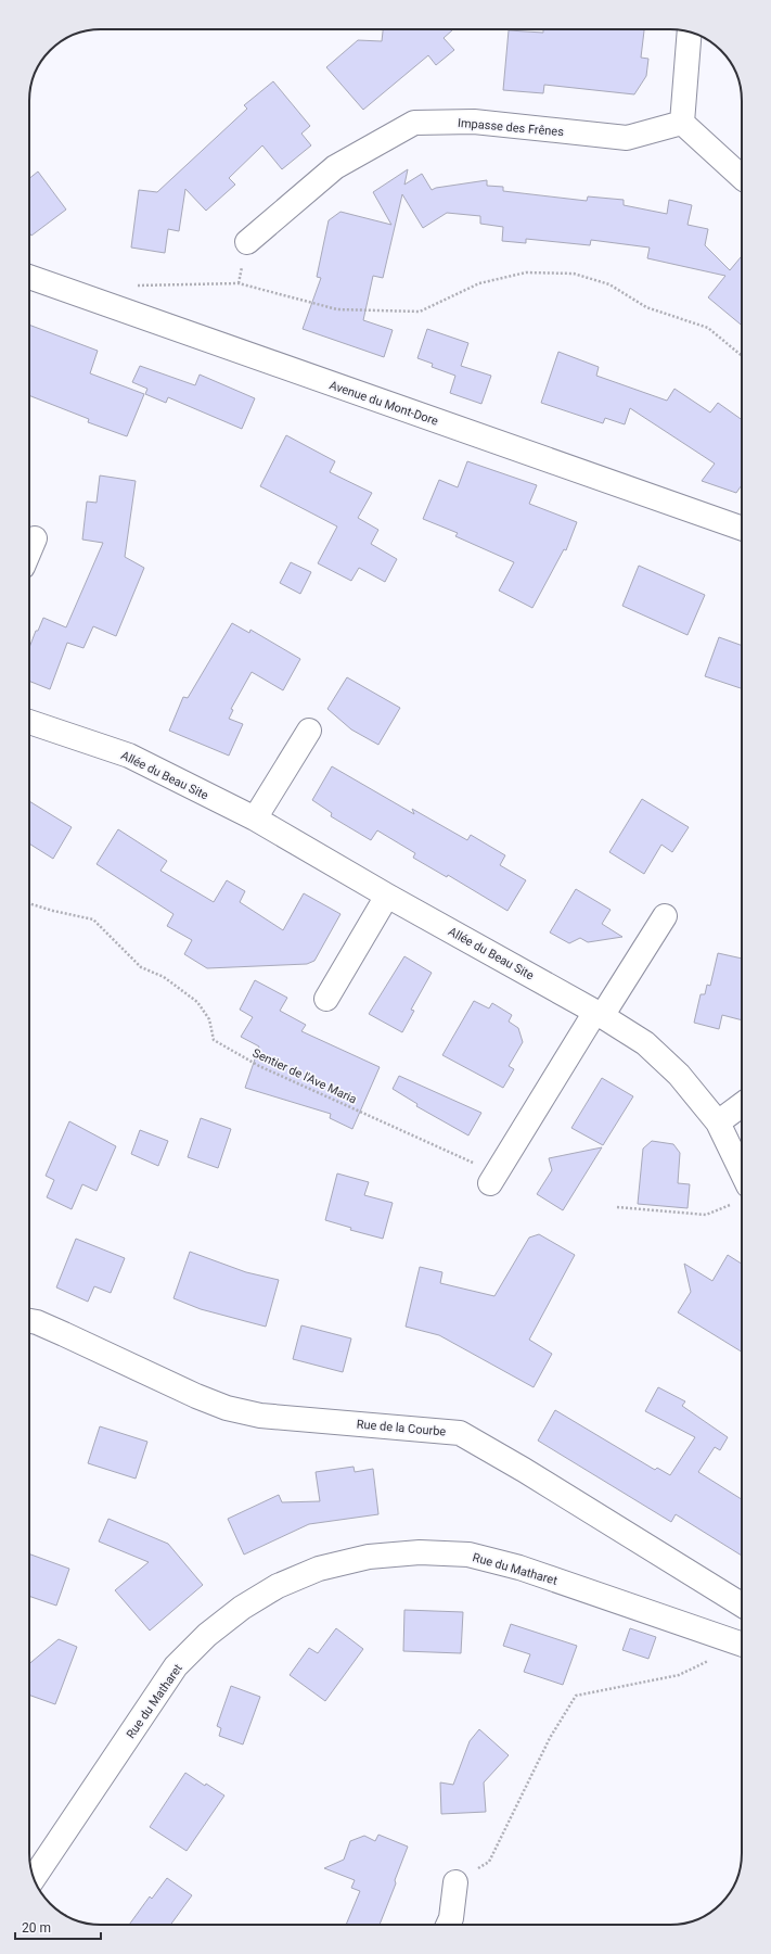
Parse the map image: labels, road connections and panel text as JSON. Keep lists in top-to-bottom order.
{
  "streets": {
    "street": [
      "Impasse des Frênes",
      "Avenue du Mont-Dore",
      "Allée du Beau Site",
      "Rue de la Courbe",
      "Rue du Matharet"
    ],
    "path": ["Sentier de l'Ave Maria"]
  },
  "scale_bar": "20 m"
}
